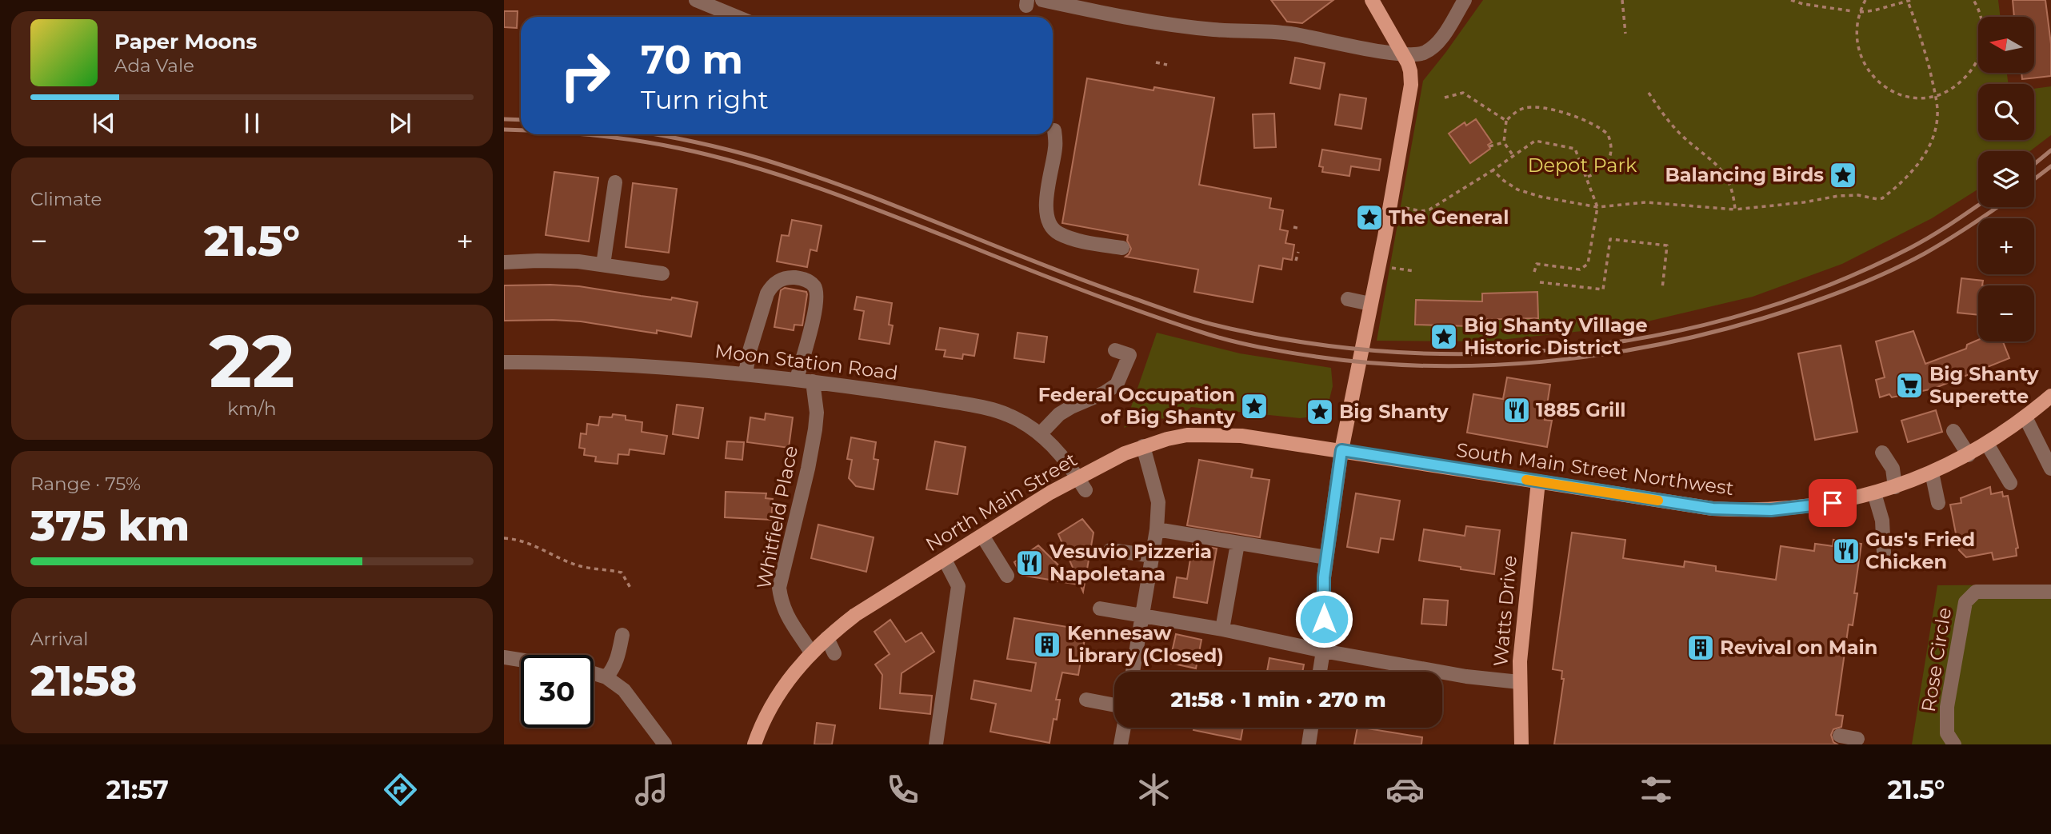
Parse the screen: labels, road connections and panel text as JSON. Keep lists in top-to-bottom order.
{
  "streets": {
    "main road": ["South Main Street Northwest", "North Main Street", "Watts Drive"],
    "street": ["Moon Station Road", "Whitfield Place", "Rose Circle"]
  },
  "crossings": [
    ["Moon Station Road", "North Main Street"],
    ["Moon Station Road", "Whitfield Place"],
    ["South Main Street Northwest", "North Main Street"],
    ["South Main Street Northwest", "Watts Drive"],
    ["North Main Street", "Whitfield Place"]
  ],
  "parks": ["Depot Park"],
  "places": {
    "place": [
      "Balancing Birds",
      "The General",
      "Big Shanty Village Historic District",
      "Federal Occupation of Big Shanty",
      "Big Shanty"
    ],
    "supermarket": ["Big Shanty Superette"],
    "restaurant": ["1885 Grill", "Gus's Fried Chicken", "Vesuvio Pizzeria Napoletana"],
    "building": ["Kennesaw Library (Closed)", "Revival on Main"]
  },
  "north": "left",
  "page": {
    "map_buttons": ["+", "−"],
    "turn": ["70 m", "Turn right"],
    "song": ["Paper Moons", "Ada Vale"],
    "tile": [
      "Climate",
      ["22", "km/h"],
      ["Range · 75%", "375 km"],
      ["Arrival", "21:58"]
    ],
    "heat": ["−", "21.5°", "+"],
    "limit": "30",
    "trip": "21:58 · 1 min · 270 m",
    "tabs": ["21:57", "21.5°"]
  }
}
